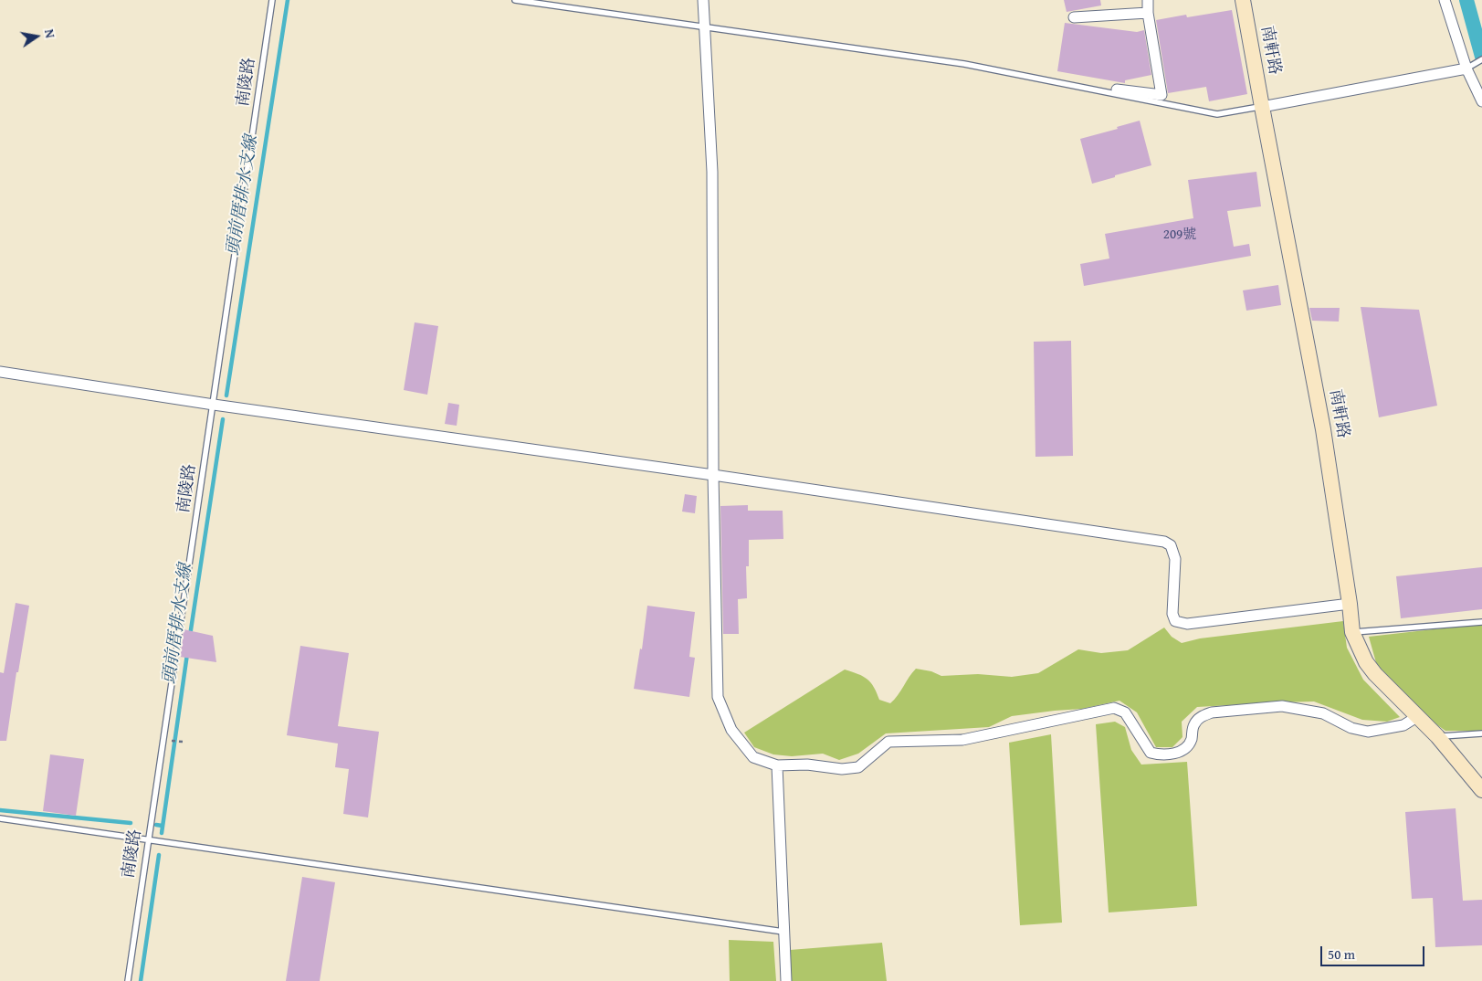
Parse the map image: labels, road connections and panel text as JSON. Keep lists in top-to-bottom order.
{
  "streets": {
    "street": ["南軒路"],
    "lane": ["南陵路"]
  },
  "water": ["頭前厝排水支線"],
  "house_numbers": ["209號"],
  "scale_bar": "50 m",
  "north": "right"
}
